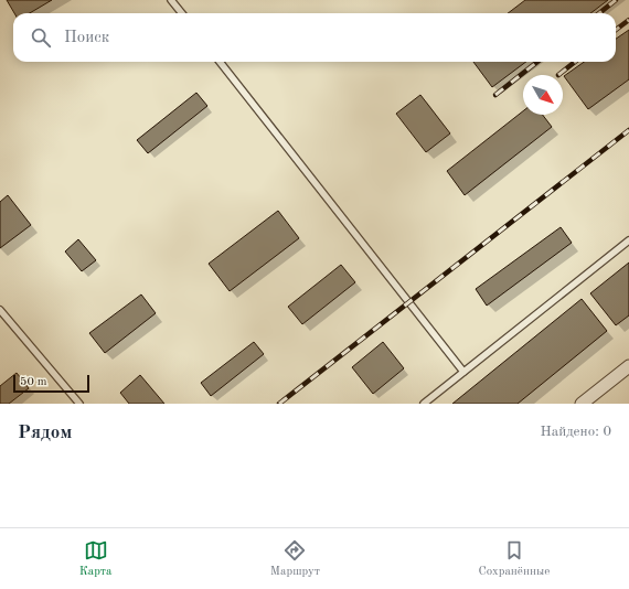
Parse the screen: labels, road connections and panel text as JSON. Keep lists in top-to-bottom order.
{
  "scale_bar": "50 m",
  "north": "bottom right",
  "page": {
    "search": "Поиск",
    "scale": "50 m",
    "heading": ["Рядом", "Найдено: 0"],
    "nav": ["Карта", "Маршрут", "Сохранённые"]
  }
}
